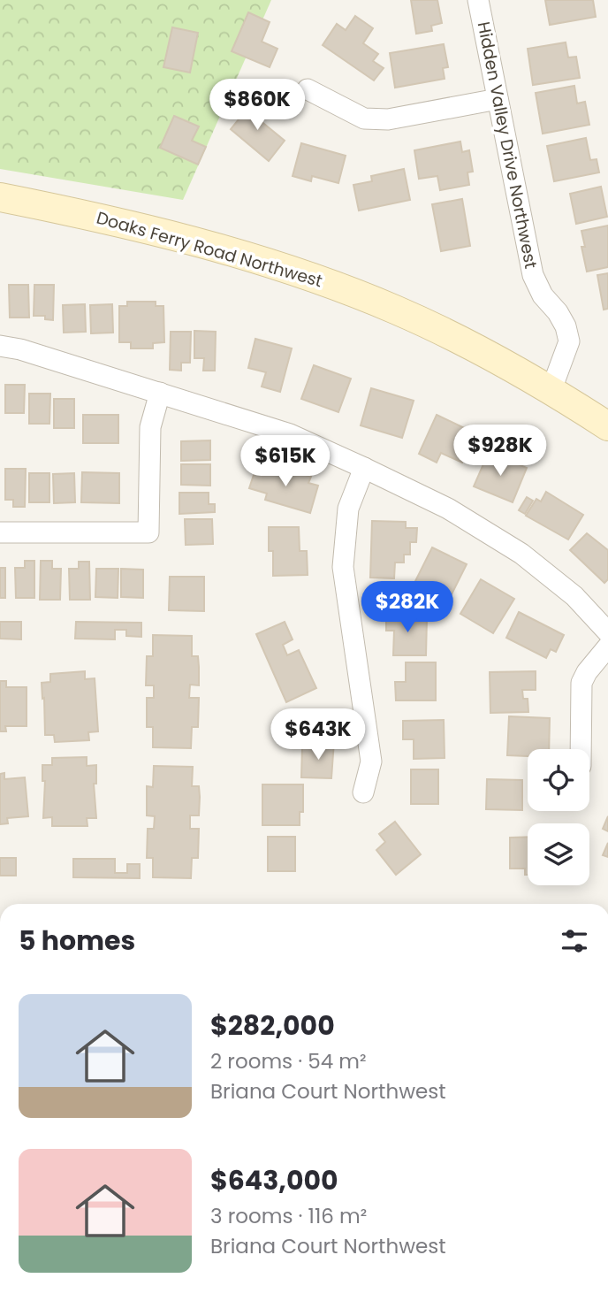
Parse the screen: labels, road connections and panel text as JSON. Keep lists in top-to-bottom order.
{
  "streets": {
    "main road": ["Doaks Ferry Road Northwest"],
    "street": ["Hidden Valley Drive Northwest"]
  },
  "crossings": [
    ["Hidden Valley Drive Northwest", "Doaks Ferry Road Northwest"]
  ],
  "page": {
    "price": [
      "$860K",
      "$928K",
      "$615K",
      "$282K",
      "$643K"
    ],
    "heading": "5 homes",
    "list": [
      {
        "name": "$282,000",
        "note": "2 rooms · 54 m² · Briana Court Northwest"
      },
      {
        "name": "$643,000",
        "note": "3 rooms · 116 m² · Briana Court Northwest"
      }
    ]
  }
}
